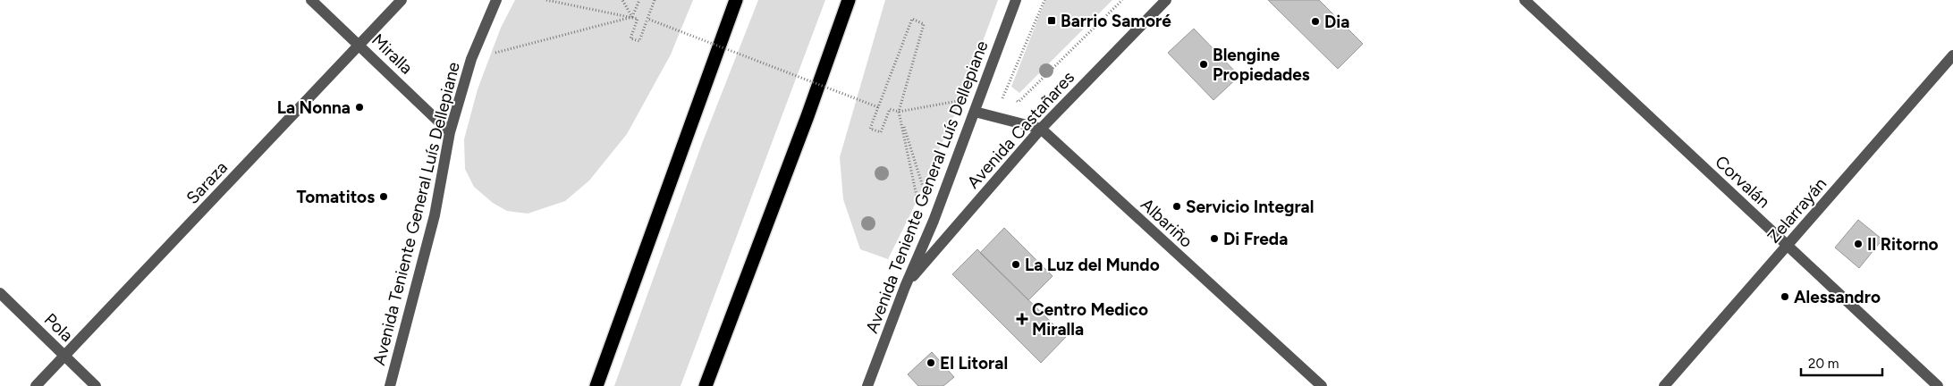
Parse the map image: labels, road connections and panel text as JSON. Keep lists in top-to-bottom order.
{
  "streets": {
    "street": [
      "Miralla",
      "Avenida Castañares",
      "Corvalán",
      "Saraza",
      "Avenida Teniente General Luís Dellepiane",
      "Zelarrayán",
      "Albariño",
      "Pola"
    ]
  },
  "crossings": [
    ["Miralla", "Saraza"],
    ["Miralla", "Avenida Teniente General Luís Dellepiane"],
    ["Avenida Castañares", "Avenida Teniente General Luís Dellepiane"],
    ["Avenida Castañares", "Albariño"],
    ["Corvalán", "Zelarrayán"],
    ["Saraza", "Pola"],
    ["Avenida Teniente General Luís Dellepiane", "Albariño"]
  ],
  "places": {
    "transit": ["Barrio Samoré"],
    "other": [
      "Dia",
      "Blengine Propiedades",
      "La Nonna",
      "Tomatitos",
      "Servicio Integral",
      "Di Freda",
      "Il Ritorno",
      "La Luz del Mundo",
      "Alessandro",
      "El Litoral"
    ],
    "health": ["Centro Medico Miralla"]
  },
  "scale_bar": "20 m"
}
